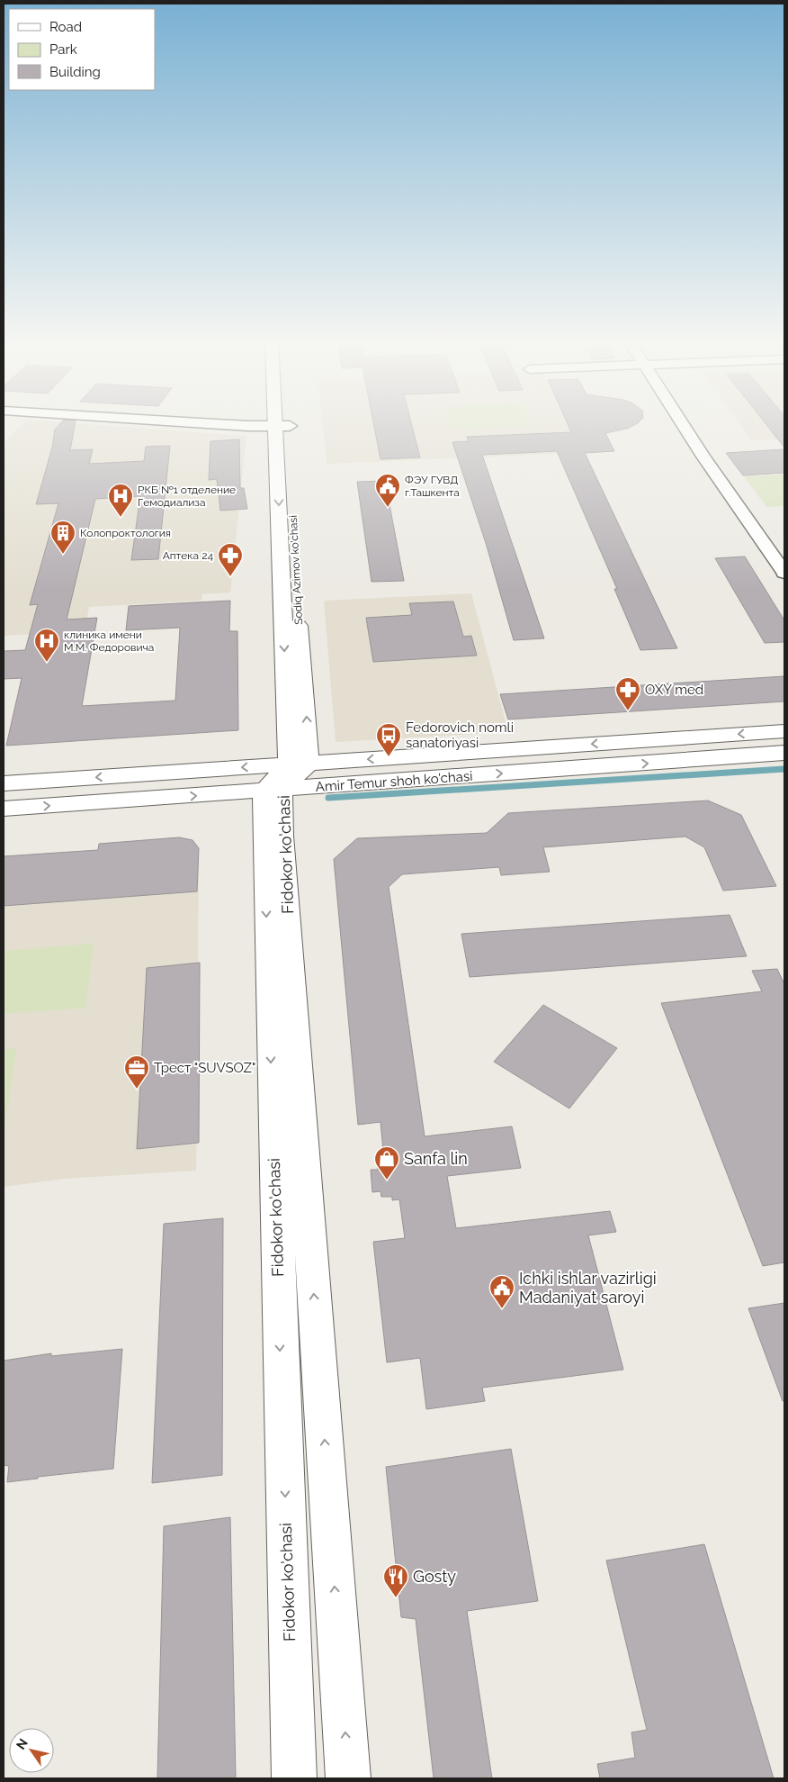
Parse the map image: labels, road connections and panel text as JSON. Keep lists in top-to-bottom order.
{
  "streets": {
    "main road": ["Sodiq Azimov ko'chasi", "Amir Temur shoh ko'chasi", "Fidokor ko'chasi"]
  },
  "crossings": [
    ["Sodiq Azimov ko'chasi", "Amir Temur shoh ko'chasi"],
    ["Sodiq Azimov ko'chasi", "Fidokor ko'chasi"],
    ["Amir Temur shoh ko'chasi", "Fidokor ko'chasi"]
  ],
  "places": {
    "public building": ["ФЭУ ГУВД г.Ташкента", "Ichki ishlar vazirligi Madaniyat saroyi"],
    "hospital": ["РКБ №1 отделение Гемодиализа", "клиника имени М.М. Федоровича"],
    "building": ["Колопроктология"],
    "pharmacy": ["Аптека 24", "OXY med"],
    "bus stop": ["Fedorovich nomli sanatoriyasi"],
    "office": ["Трест \"SUVSOZ\""],
    "shop": ["Sanfa lin"],
    "restaurant": ["Gosty"]
  },
  "legend": ["Road", "Park", "Building"],
  "north": "top left"
}
